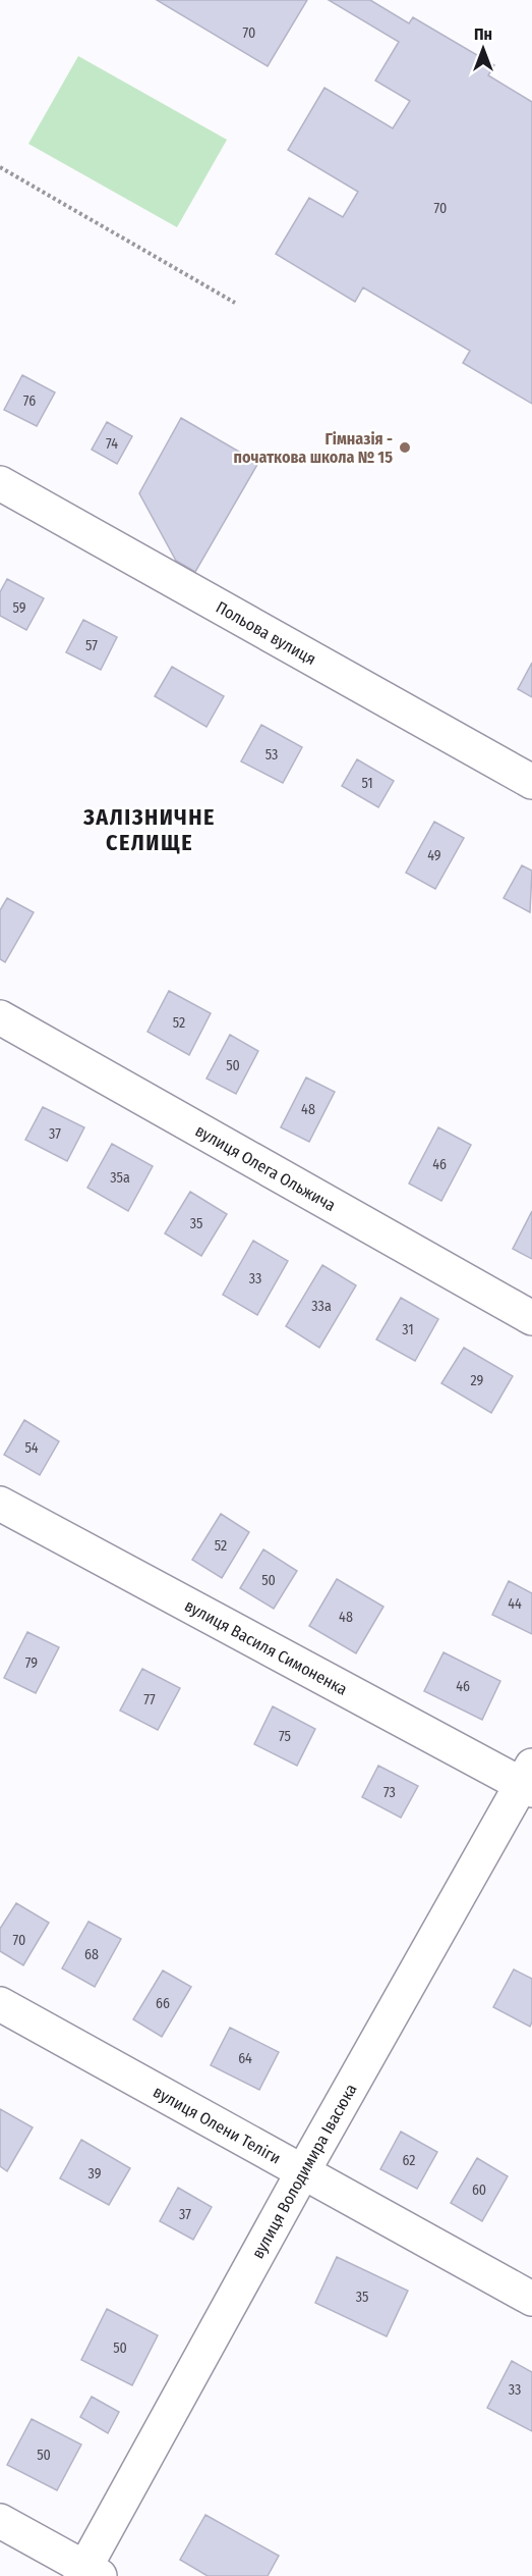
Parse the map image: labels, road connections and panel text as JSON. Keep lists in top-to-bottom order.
{
  "streets": {
    "street": [
      "Польова вулиця",
      "вулиця Олега Ольжича",
      "вулиця Василя Симоненка",
      "вулиця Олени Теліги",
      "вулиця Володимира Івасюка"
    ]
  },
  "crossings": [
    ["вулиця Василя Симоненка", "вулиця Володимира Івасюка"],
    ["вулиця Олени Теліги", "вулиця Володимира Івасюка"]
  ],
  "districts": ["ЗАЛІЗНИЧНЕ СЕЛИЩЕ"],
  "places": ["Гімназія - початкова школа № 15"],
  "house_numbers": [
    "70",
    "70",
    "76",
    "74",
    "59",
    "57",
    "53",
    "51",
    "49",
    "52",
    "50",
    "48",
    "37",
    "46",
    "35а",
    "35",
    "33",
    "33а",
    "31",
    "29",
    "54",
    "52",
    "50",
    "44",
    "48",
    "79",
    "46",
    "77",
    "75",
    "73",
    "70",
    "68",
    "66",
    "64",
    "62",
    "39",
    "60",
    "37",
    "35",
    "50",
    "33",
    "50"
  ],
  "north": "top"
}
